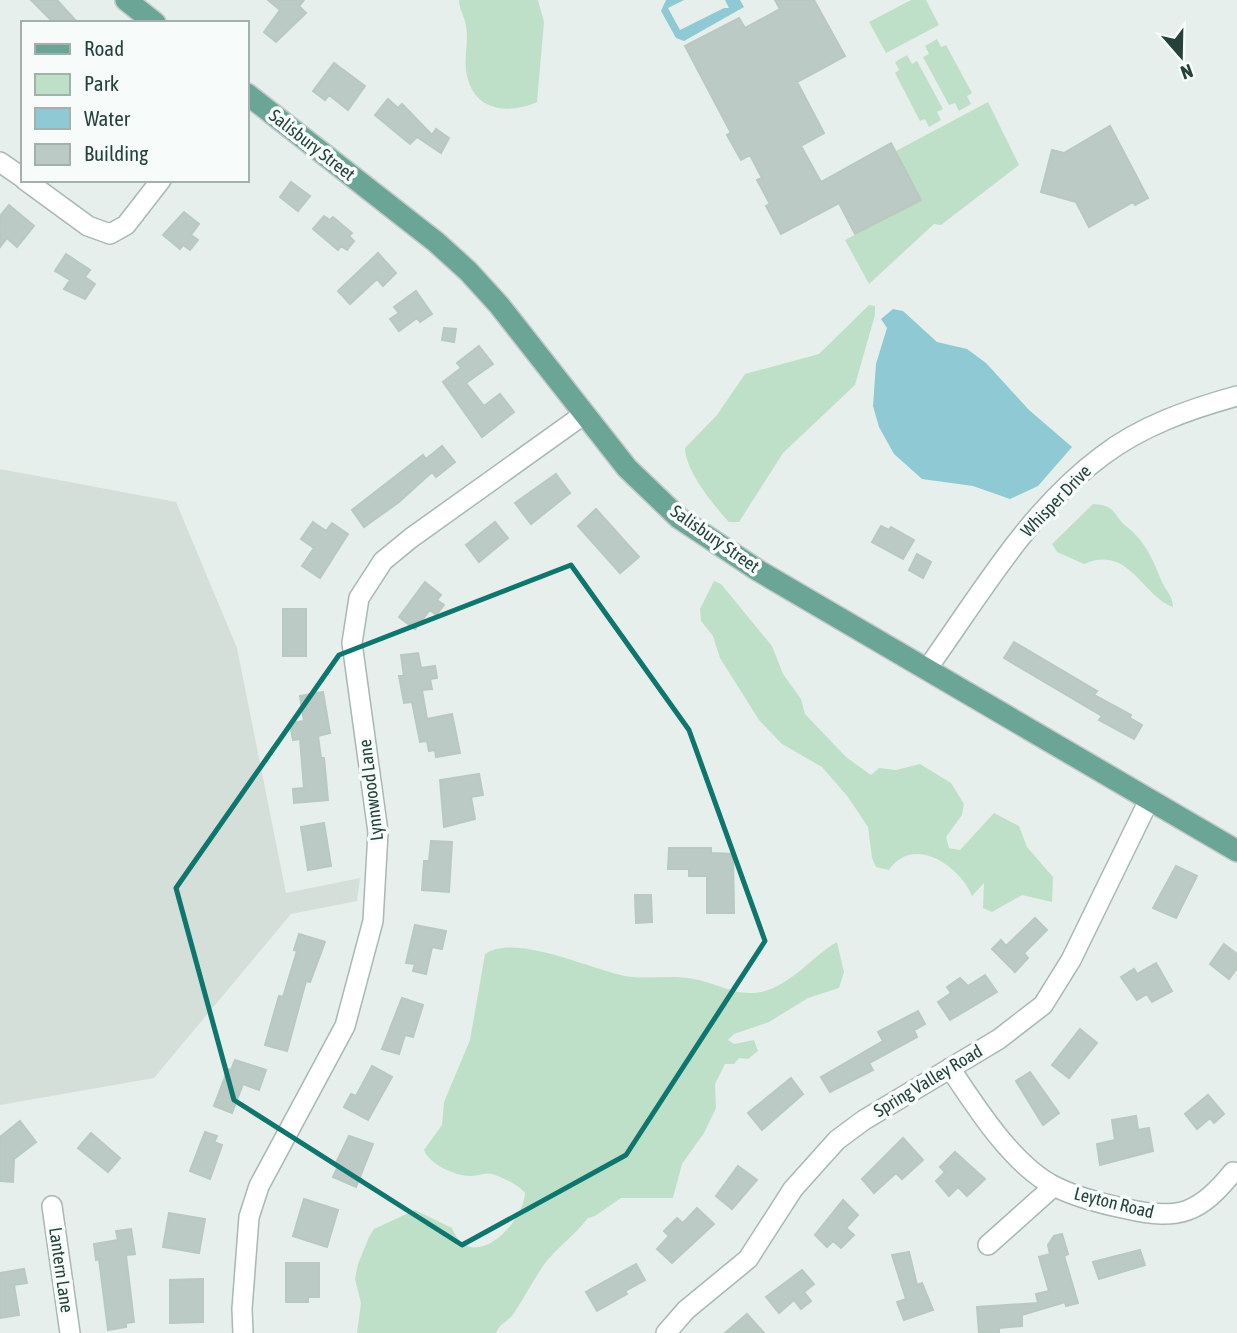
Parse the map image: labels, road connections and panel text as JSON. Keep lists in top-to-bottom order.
{
  "streets": {
    "main road": ["Salisbury Street"],
    "street": [
      "Whisper Drive",
      "Lynnwood Lane",
      "Spring Valley Road",
      "Leyton Road",
      "Lantern Lane"
    ]
  },
  "crossings": [
    ["Salisbury Street", "Whisper Drive"],
    ["Salisbury Street", "Lynnwood Lane"],
    ["Salisbury Street", "Spring Valley Road"],
    ["Spring Valley Road", "Leyton Road"]
  ],
  "legend": [
    "Road",
    "Park",
    "Water",
    "Building"
  ],
  "north": "bottom"
}
